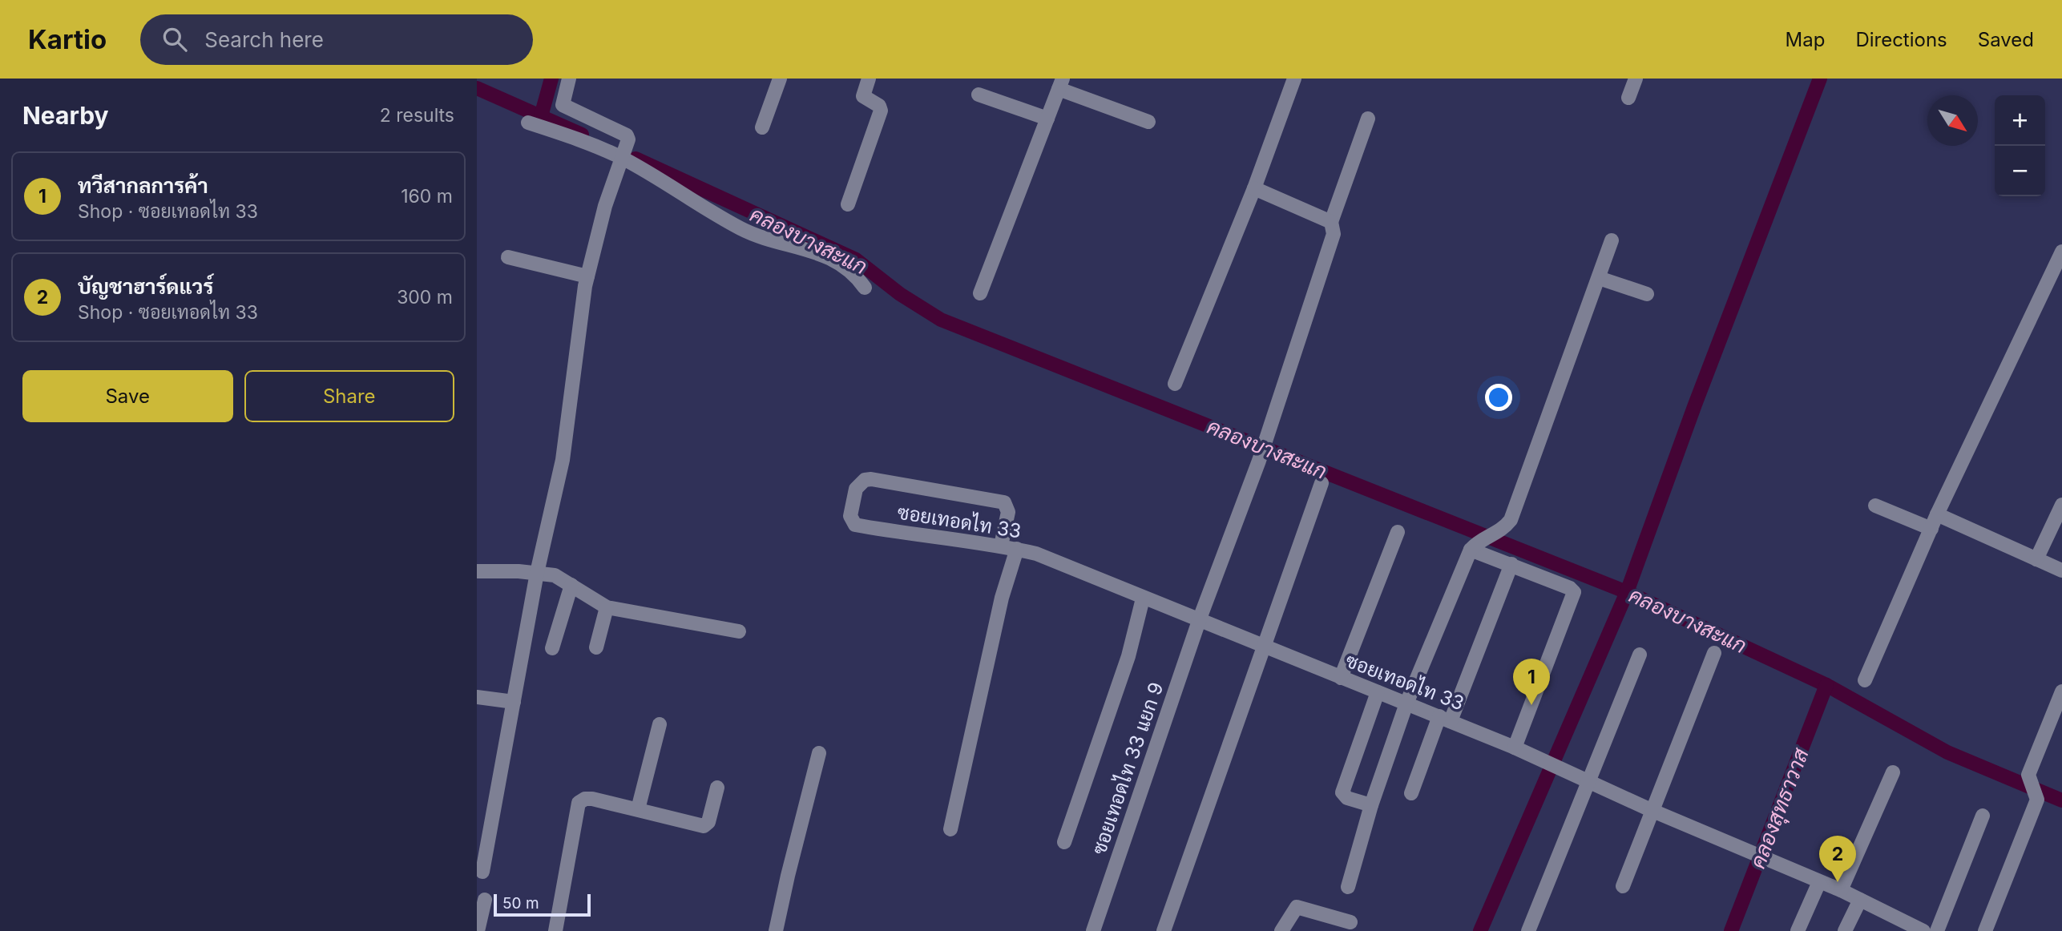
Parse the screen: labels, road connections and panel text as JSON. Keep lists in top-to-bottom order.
{
  "streets": {
    "street": ["ซอยเทอดไท 33", "ซอยเทอดไท 33 แยก 9"]
  },
  "crossings": [
    ["ซอยเทอดไท 33", "ซอยเทอดไท 33 แยก 9"]
  ],
  "water": ["คลองบางสะแก", "คลองสุทธาวาส"],
  "scale_bar": "50 m",
  "north": "bottom right",
  "page": {
    "header": "Kartio",
    "search": "Search here",
    "nav": ["Map", "Directions", "Saved"],
    "heading": ["Nearby", "2 results"],
    "map_buttons": ["+", "−"],
    "list": [
      {
        "mark": "1",
        "name": "ทวีสากลการค้า",
        "note": "Shop · ซอยเทอดไท 33",
        "value": "160 m"
      },
      {
        "mark": "2",
        "name": "บัญชาฮาร์ดแวร์",
        "note": "Shop · ซอยเทอดไท 33",
        "value": "300 m"
      }
    ],
    "buttons": ["Save", "Share"],
    "pins": ["1", "2"],
    "scale": "50 m"
  }
}
